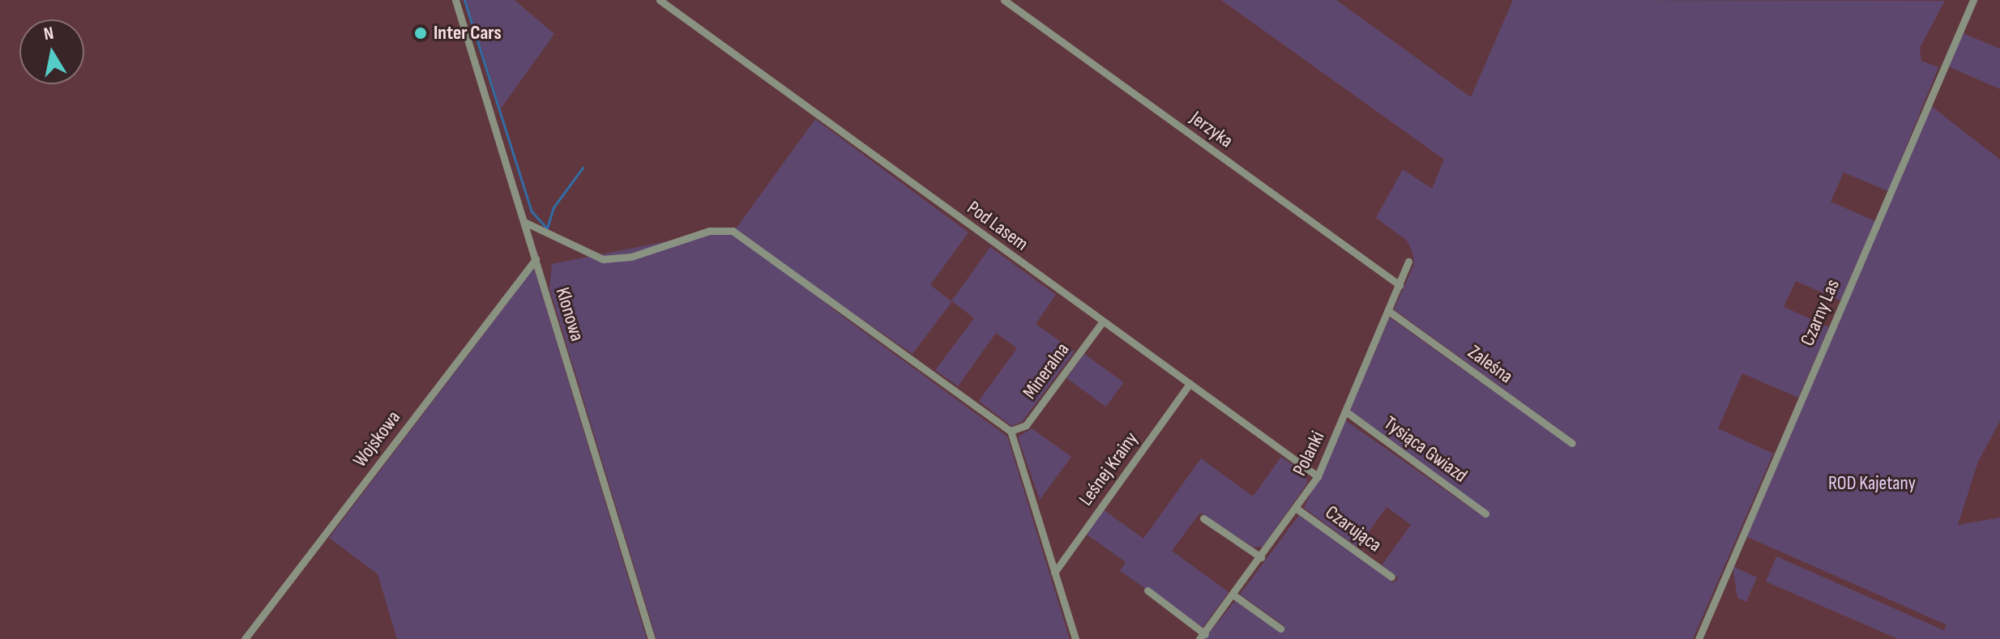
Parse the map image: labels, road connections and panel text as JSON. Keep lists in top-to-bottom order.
{
  "streets": {
    "street": [
      "Jerzyka",
      "Pod Lasem",
      "Czarny Las",
      "Klonowa",
      "Zaleśna",
      "Mineralna",
      "Wojskowa",
      "Tysiąca Gwiazd",
      "Polanki",
      "Leśnej Krainy",
      "Czarująca"
    ]
  },
  "crossings": [
    ["Jerzyka", "Polanki"],
    ["Pod Lasem", "Mineralna"],
    ["Pod Lasem", "Polanki"],
    ["Pod Lasem", "Leśnej Krainy"],
    ["Klonowa", "Wojskowa"],
    ["Zaleśna", "Polanki"],
    ["Tysiąca Gwiazd", "Polanki"],
    ["Polanki", "Czarująca"]
  ],
  "parks": ["ROD Kajetany"],
  "places": ["Inter Cars"],
  "north": "top"
}
